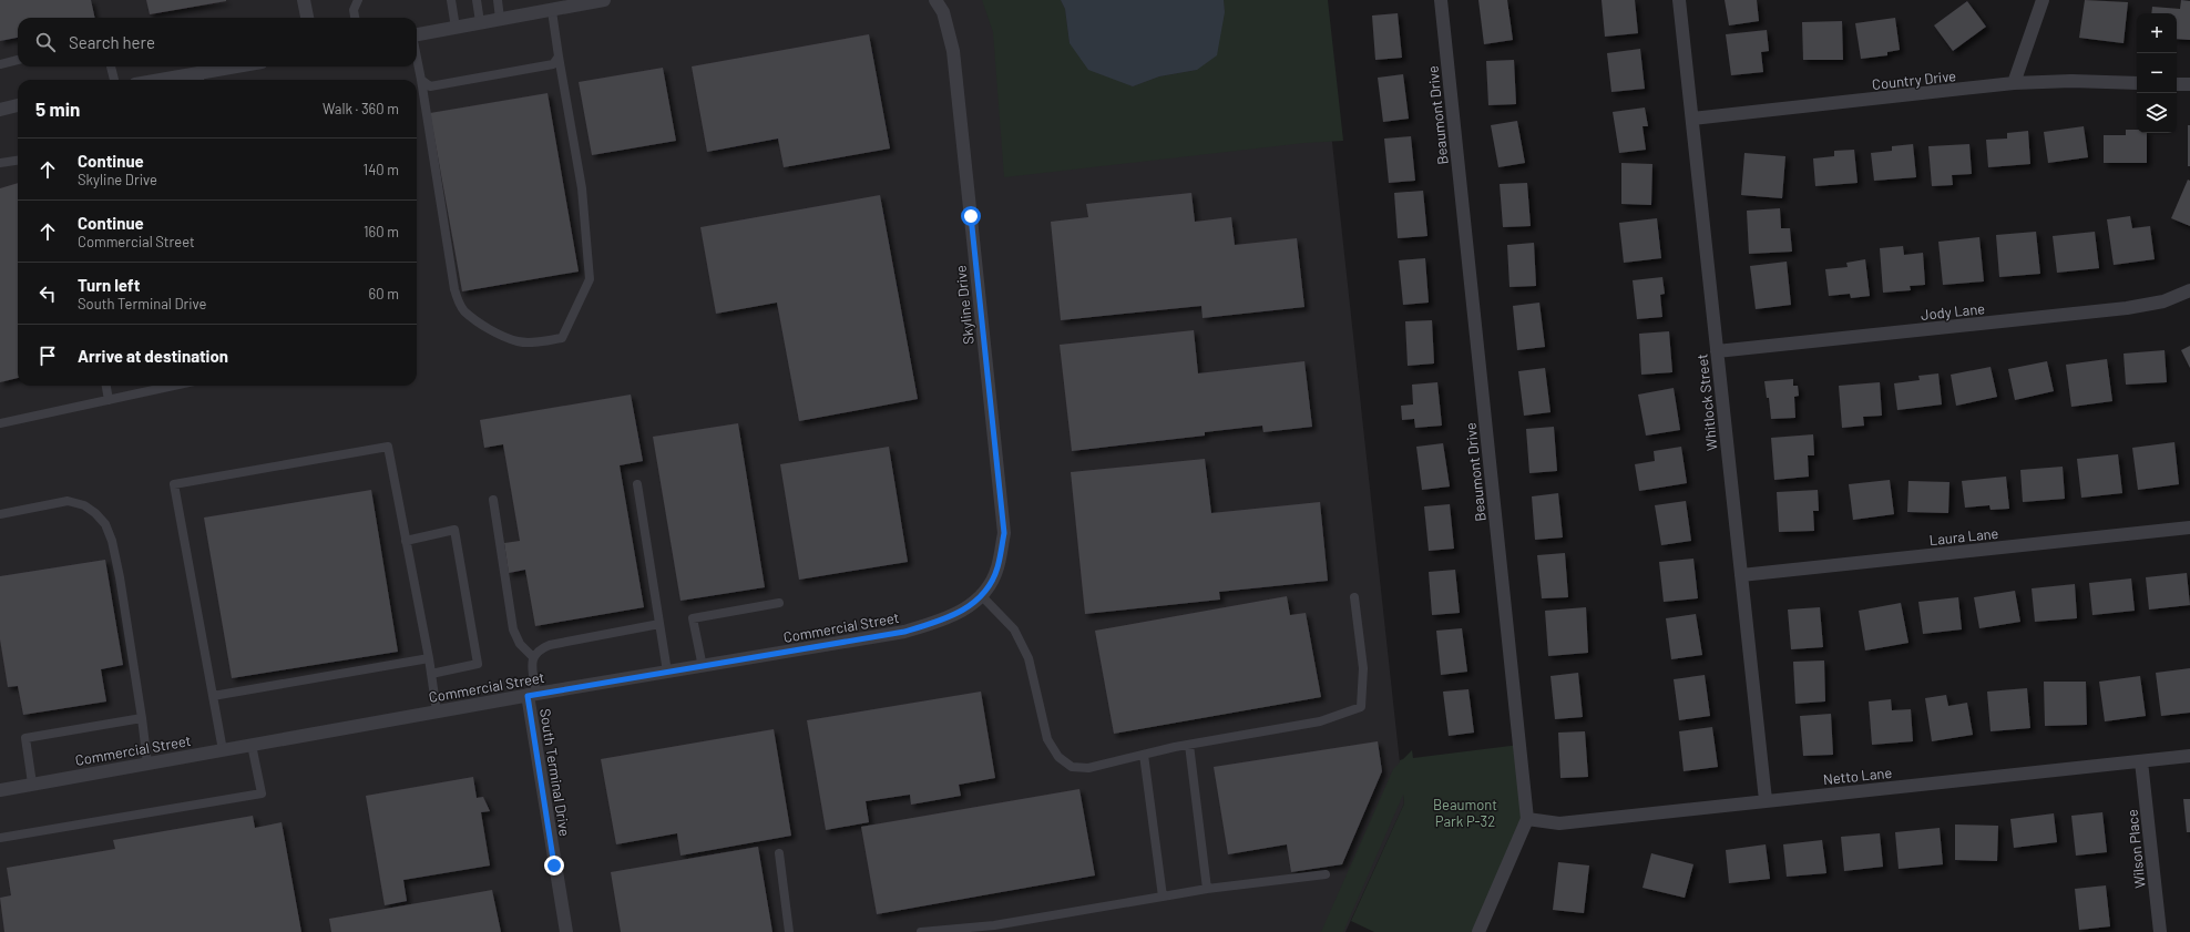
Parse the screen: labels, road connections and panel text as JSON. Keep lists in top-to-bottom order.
{
  "streets": {
    "street": [
      "Country Drive",
      "Beaumont Drive",
      "Skyline Drive",
      "Jody Lane",
      "Whitlock Street",
      "Laura Lane",
      "Commercial Street",
      "South Terminal Drive",
      "Netto Lane",
      "Wilson Place"
    ]
  },
  "crossings": [
    ["Country Drive", "Whitlock Street"],
    ["Beaumont Drive", "Netto Lane"],
    ["Skyline Drive", "Commercial Street"],
    ["Jody Lane", "Whitlock Street"],
    ["Whitlock Street", "Laura Lane"],
    ["Whitlock Street", "Netto Lane"],
    ["Commercial Street", "South Terminal Drive"],
    ["Netto Lane", "Wilson Place"]
  ],
  "parks": ["Beaumont Park P-32"],
  "page": {
    "map_buttons": ["+", "−"],
    "search": "Search here",
    "heading": ["5 min", "Walk · 360 m"],
    "list": [
      ["Continue", "Skyline Drive", "140 m"],
      ["Continue", "Commercial Street", "160 m"],
      ["Turn left", "South Terminal Drive", "60 m"],
      "Arrive at destination"
    ]
  }
}
